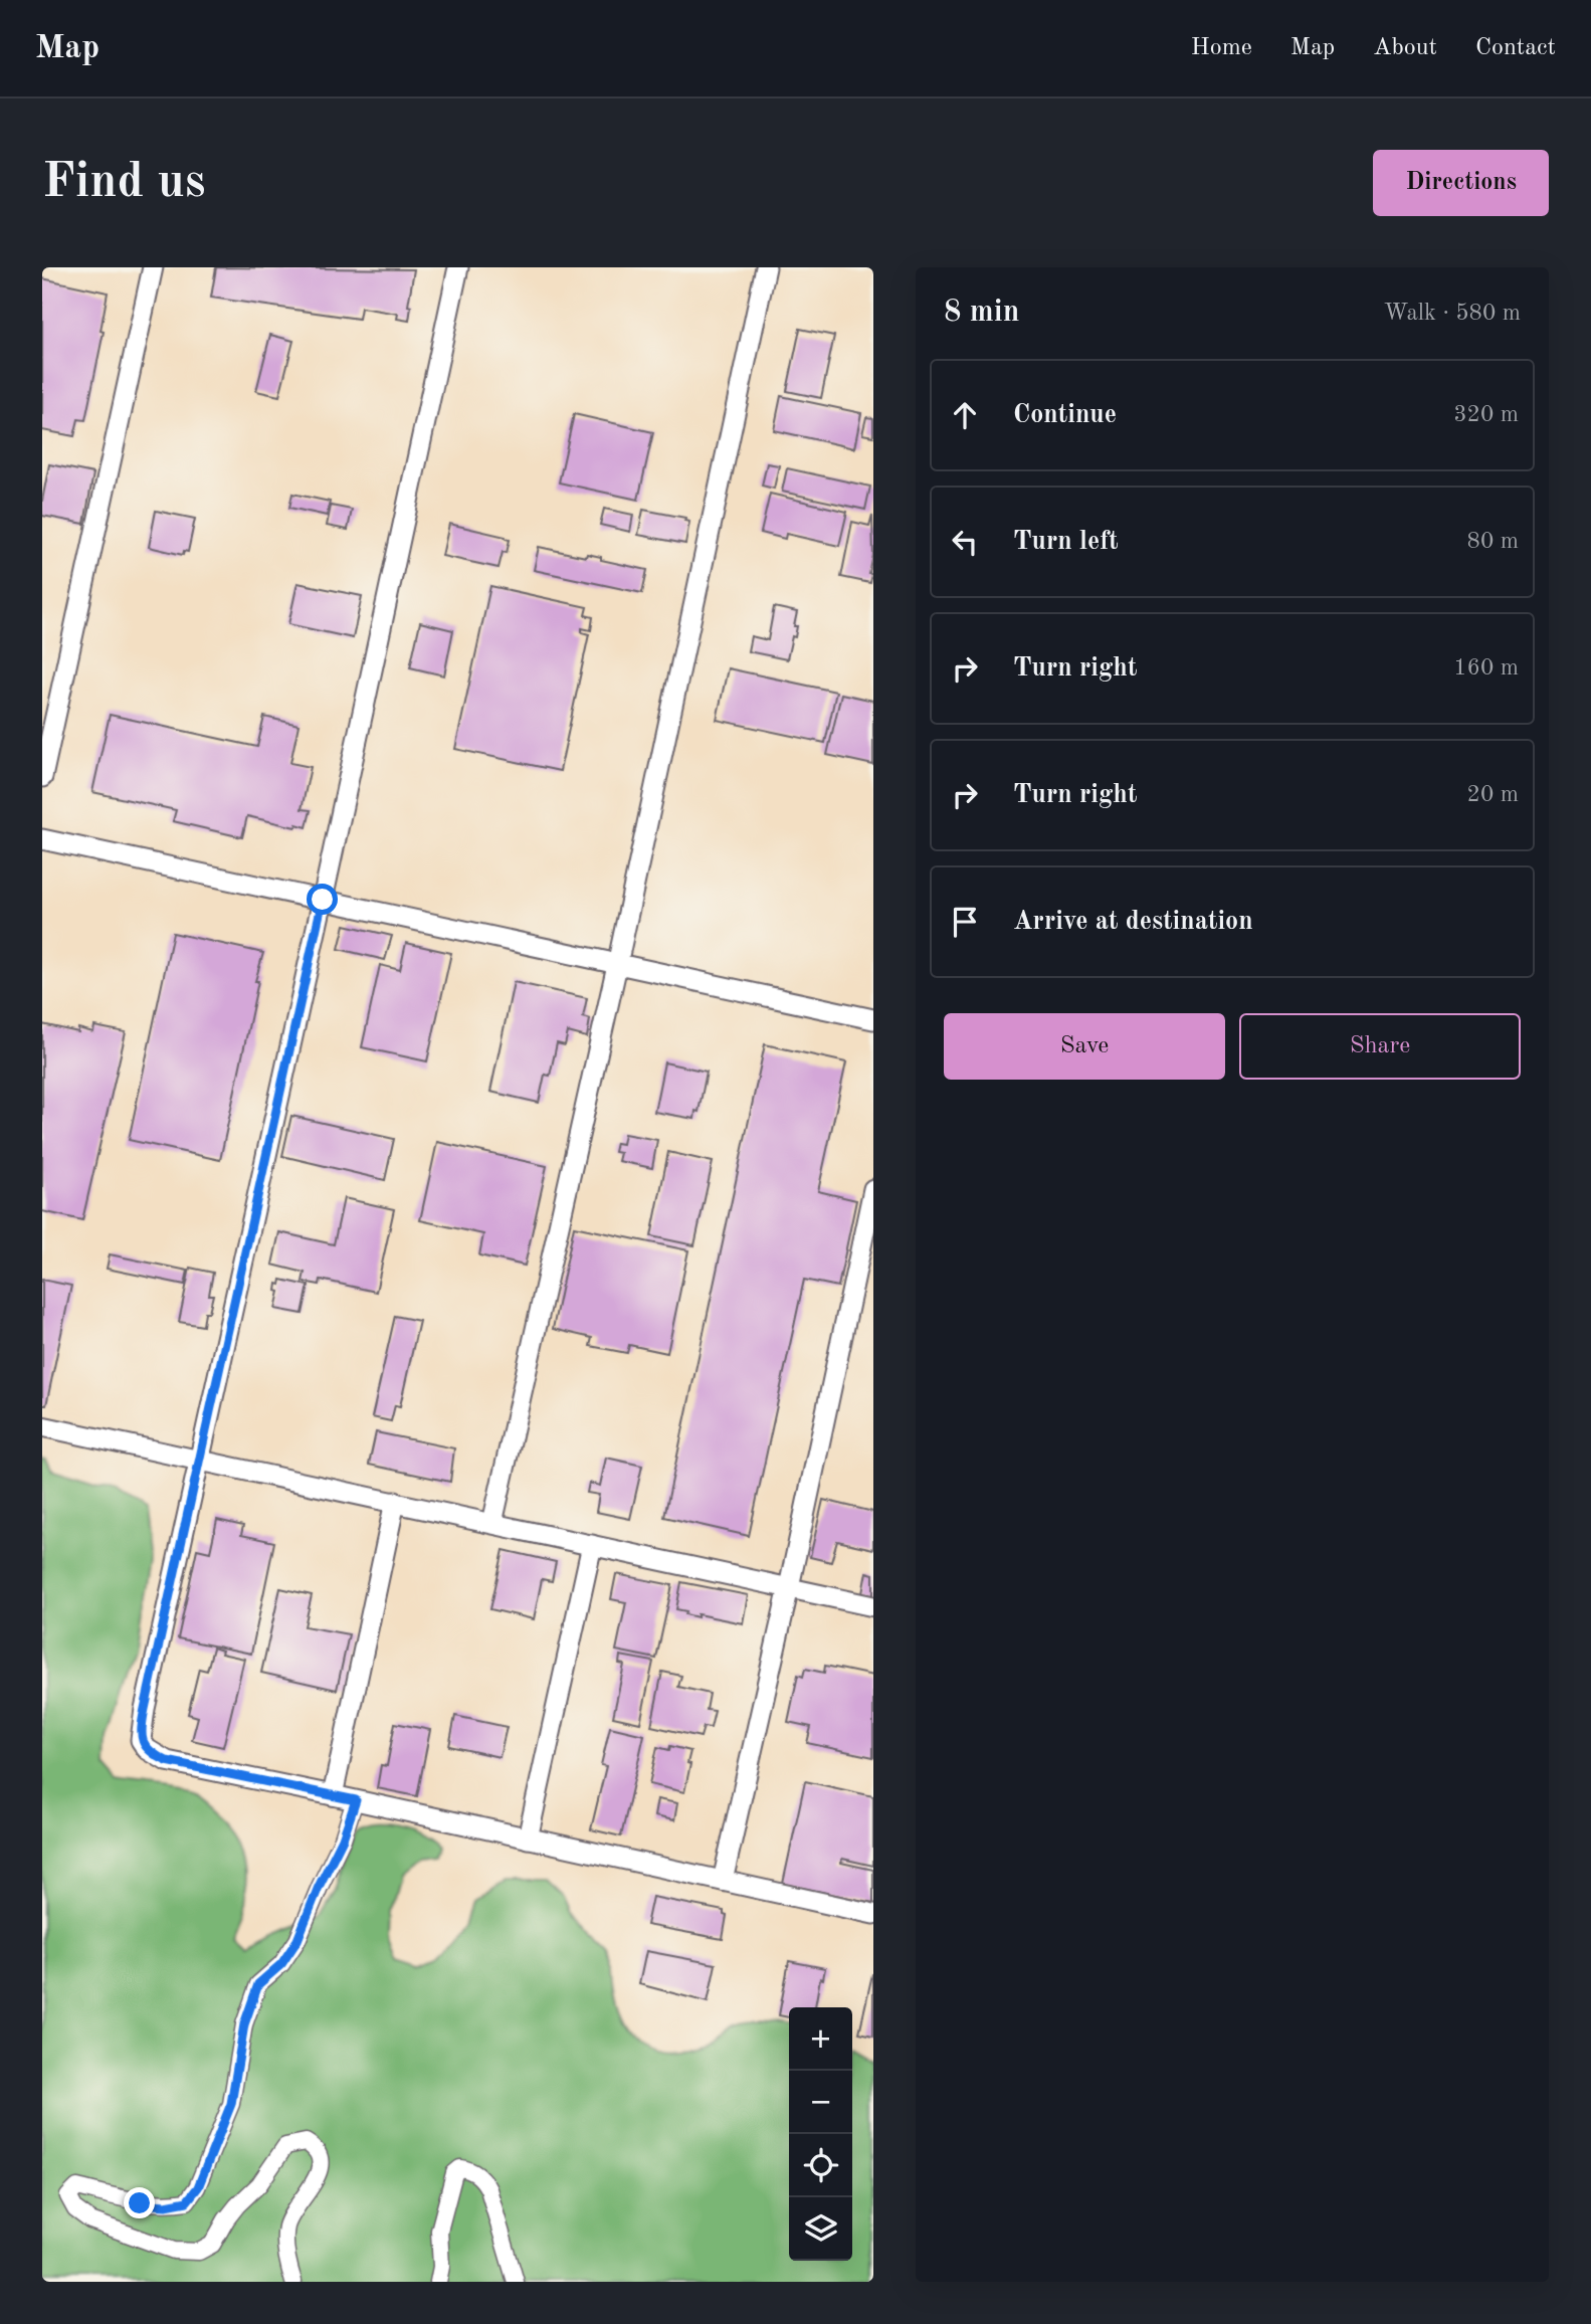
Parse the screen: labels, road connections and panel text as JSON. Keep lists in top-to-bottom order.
{
  "page": {
    "header": "Map",
    "nav": [
      "Home",
      "Map",
      "About",
      "Contact"
    ],
    "buttons": [
      "Directions",
      ["Save", "Share"]
    ],
    "title": "Find us",
    "heading": ["8 min", "Walk · 580 m"],
    "list": [
      ["Continue", "320 m"],
      ["Turn left", "80 m"],
      ["Turn right", "160 m"],
      ["Turn right", "20 m"],
      "Arrive at destination"
    ],
    "map_buttons": ["+", "−"]
  }
}
